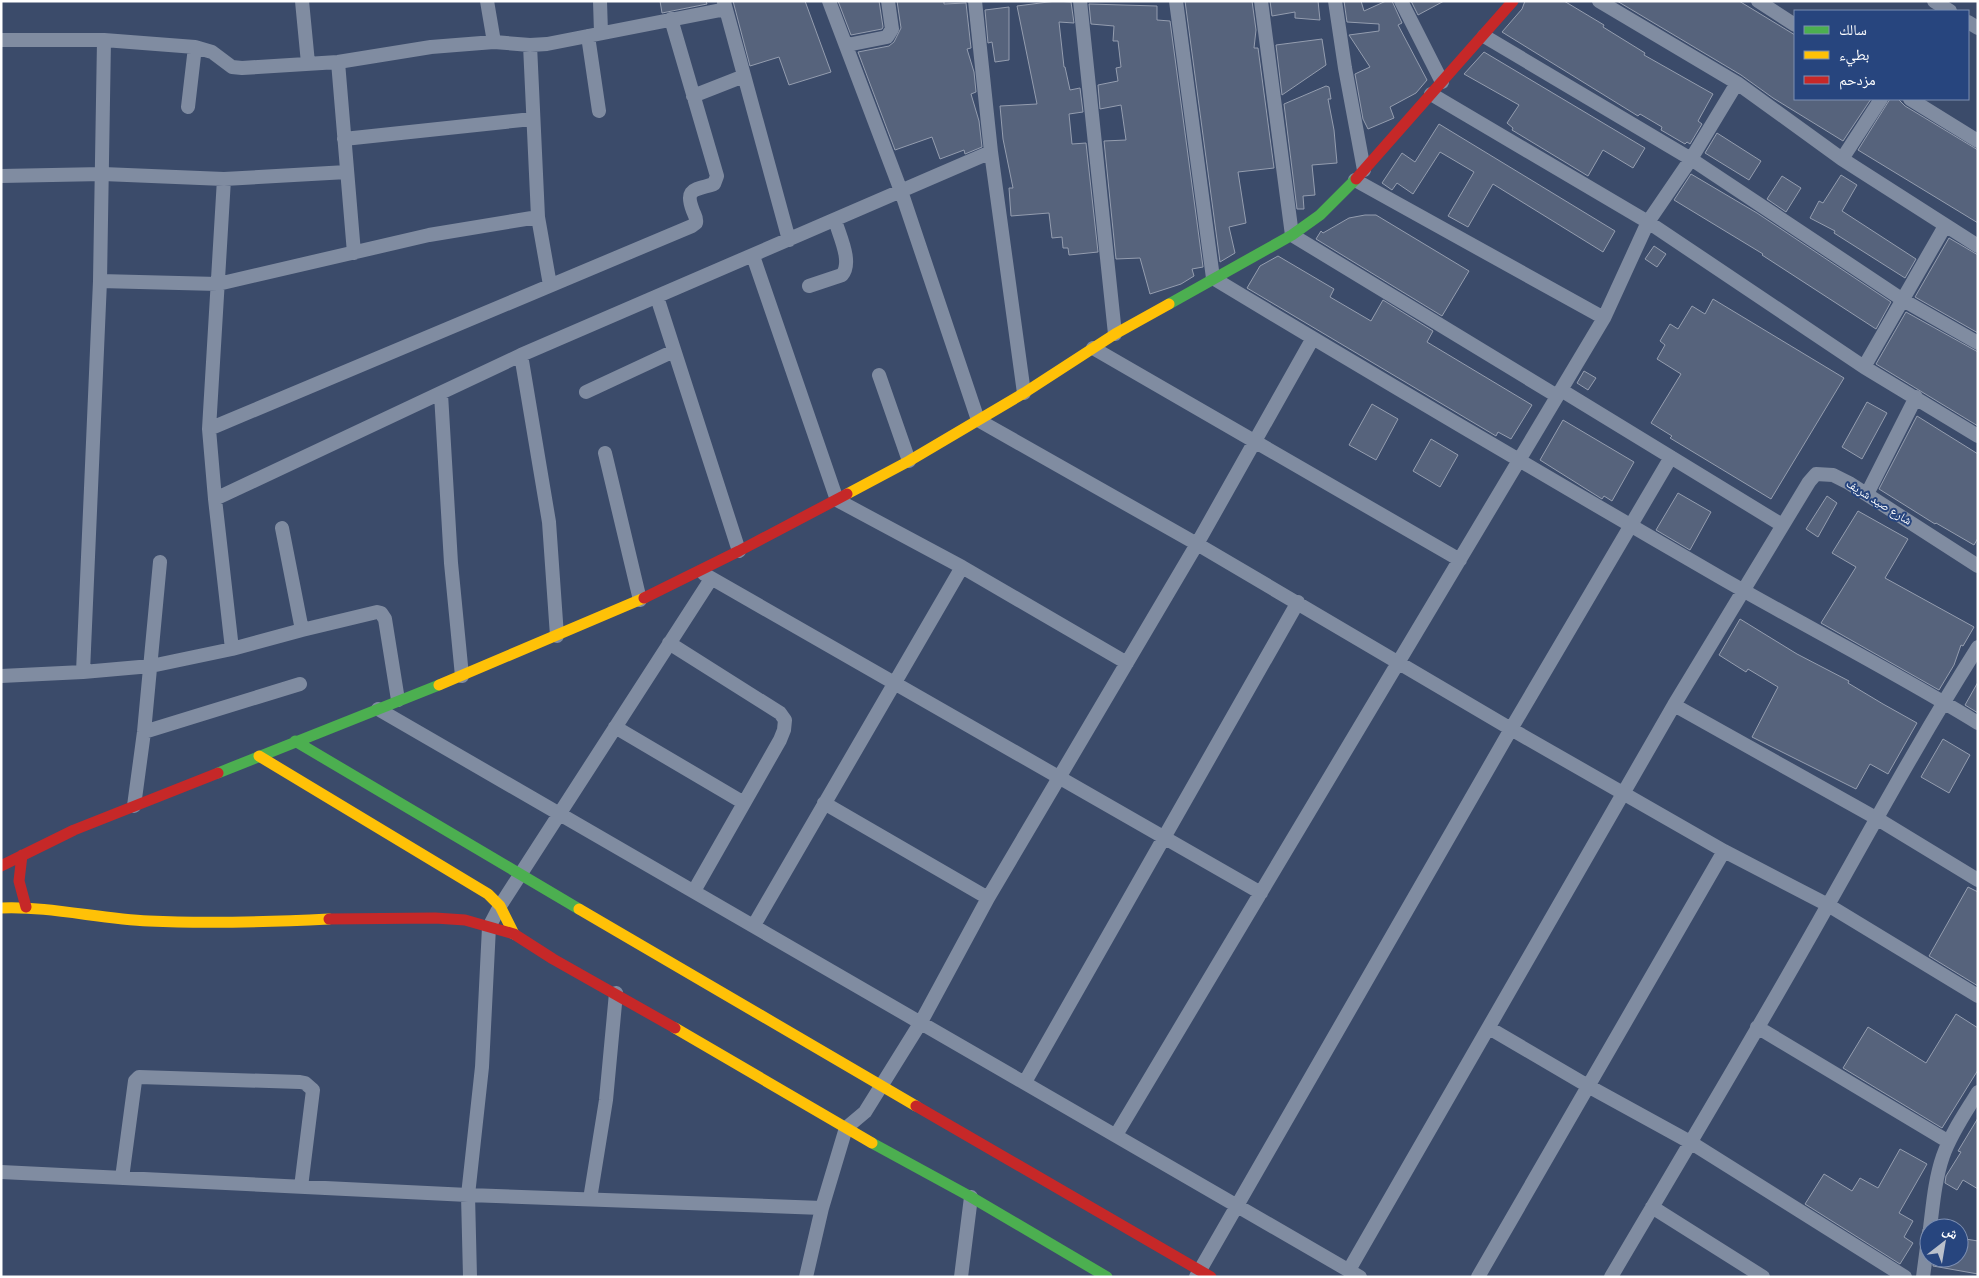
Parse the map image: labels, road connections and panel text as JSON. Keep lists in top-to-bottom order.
{
  "streets": {
    "street": ["شارع صيد شريف"]
  },
  "legend": ["سالك", "بطيء", "مزدحم"],
  "north": "top right"
}
